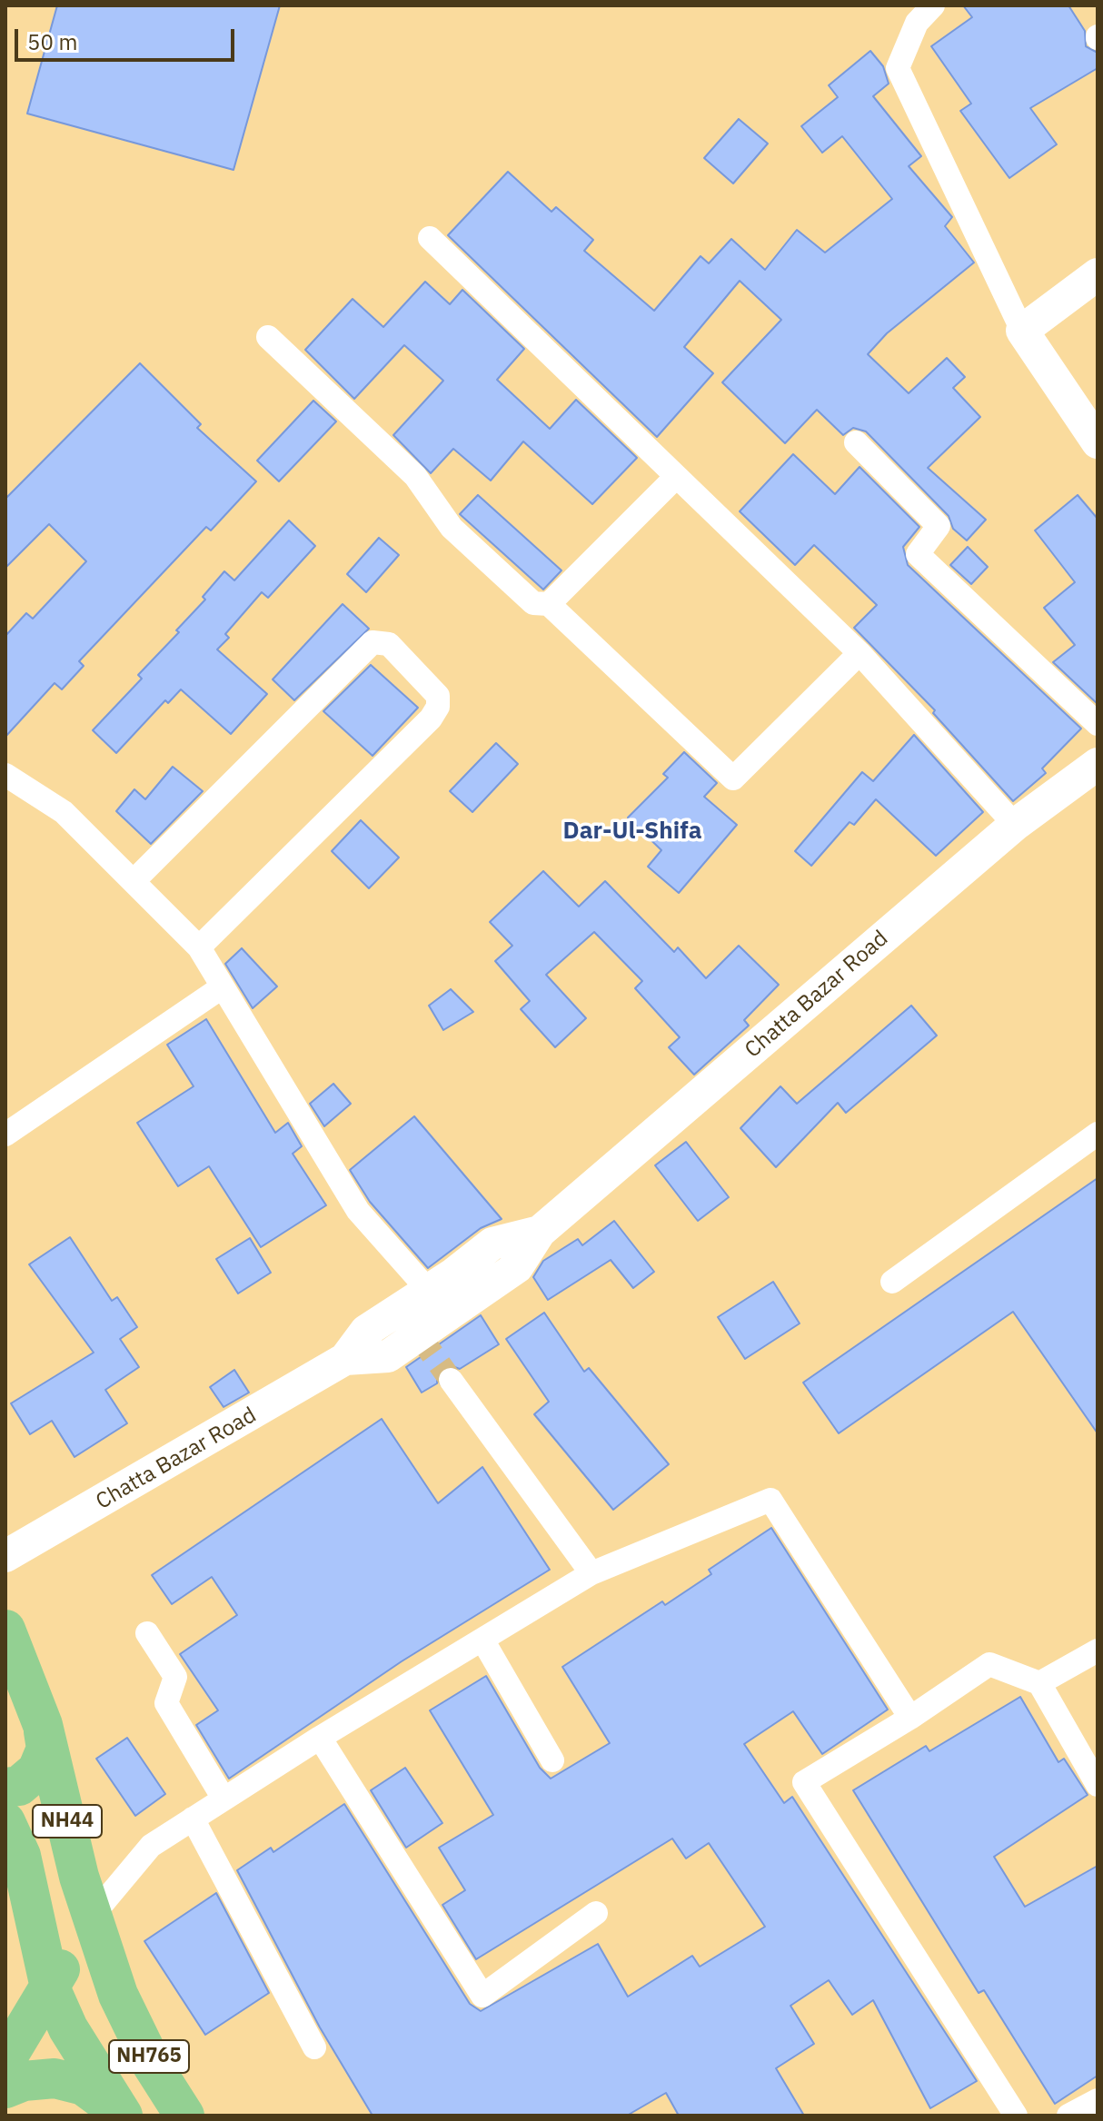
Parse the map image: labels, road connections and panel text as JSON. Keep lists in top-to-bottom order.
{
  "streets": {
    "highway": ["NH44", "NH765"],
    "street": ["Chatta Bazar Road"]
  },
  "crossings": [
    ["NH44", "NH765"]
  ],
  "districts": ["Dar-Ul-Shifa"],
  "scale_bar": "50 m"
}
